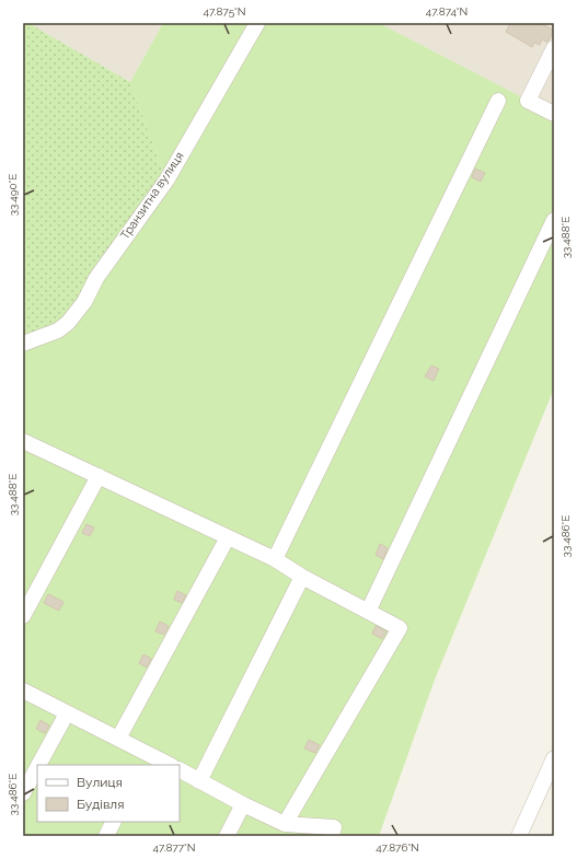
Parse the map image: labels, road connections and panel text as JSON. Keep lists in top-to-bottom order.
{
  "streets": {
    "street": ["Транзитна вулиця"]
  },
  "legend": ["Вулиця", "Будівля"],
  "coordinates": [
    "47.875°N",
    "47.874°N",
    "33.490°E",
    "33.488°E",
    "33.486°E",
    "47.877°N",
    "47.876°N"
  ]
}
